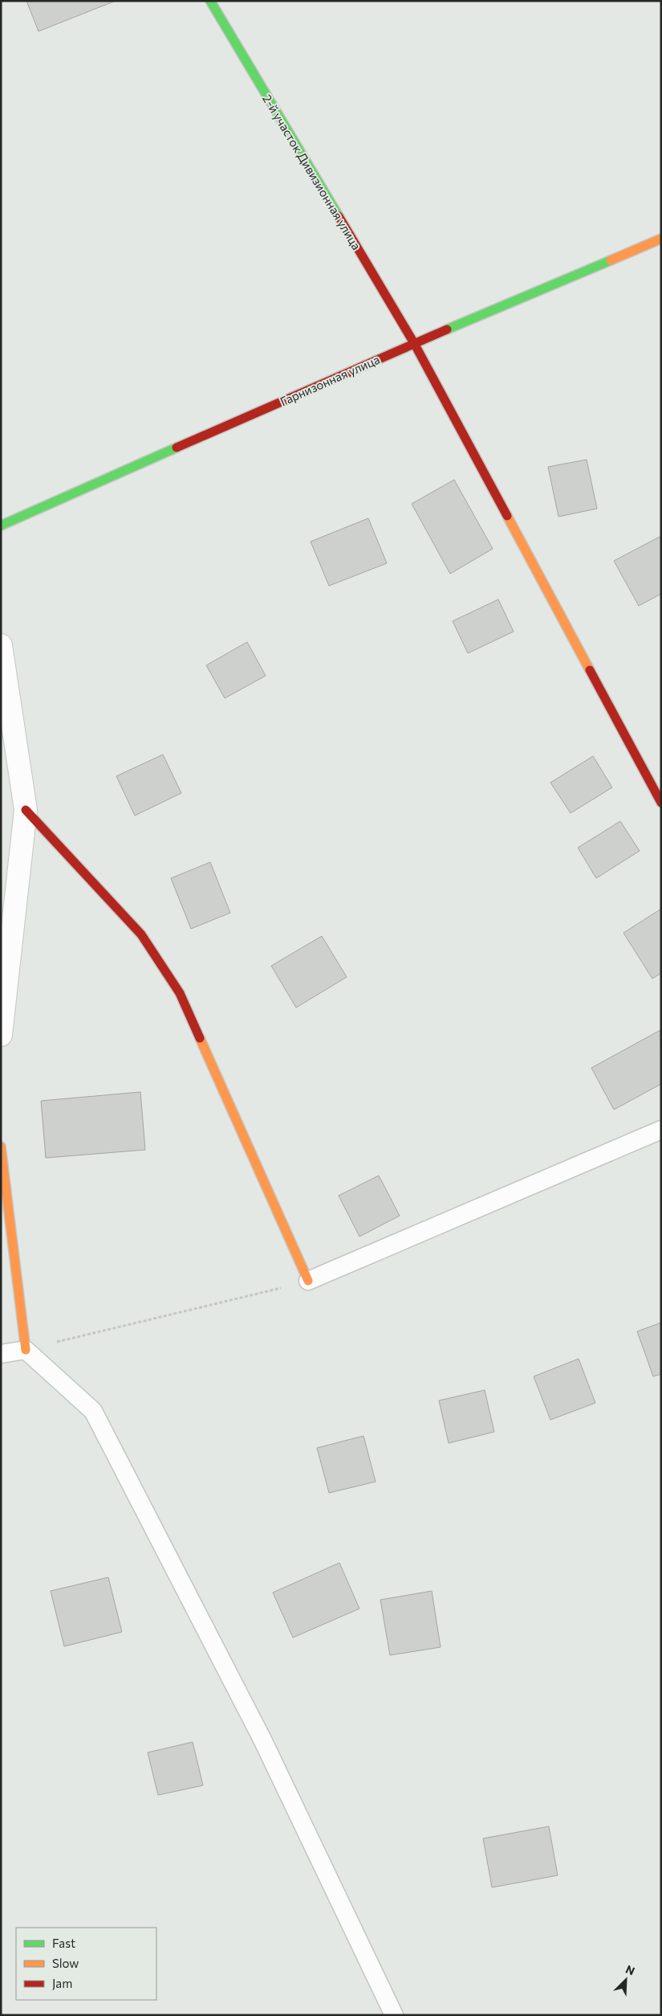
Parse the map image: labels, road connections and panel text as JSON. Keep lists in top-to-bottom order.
{
  "streets": {
    "street": ["2-й участок Дивизионная улица", "Гарнизонная улица"]
  },
  "crossings": [
    ["2-й участок Дивизионная улица", "Гарнизонная улица"]
  ],
  "legend": ["Fast", "Slow", "Jam"],
  "north": "top right"
}
